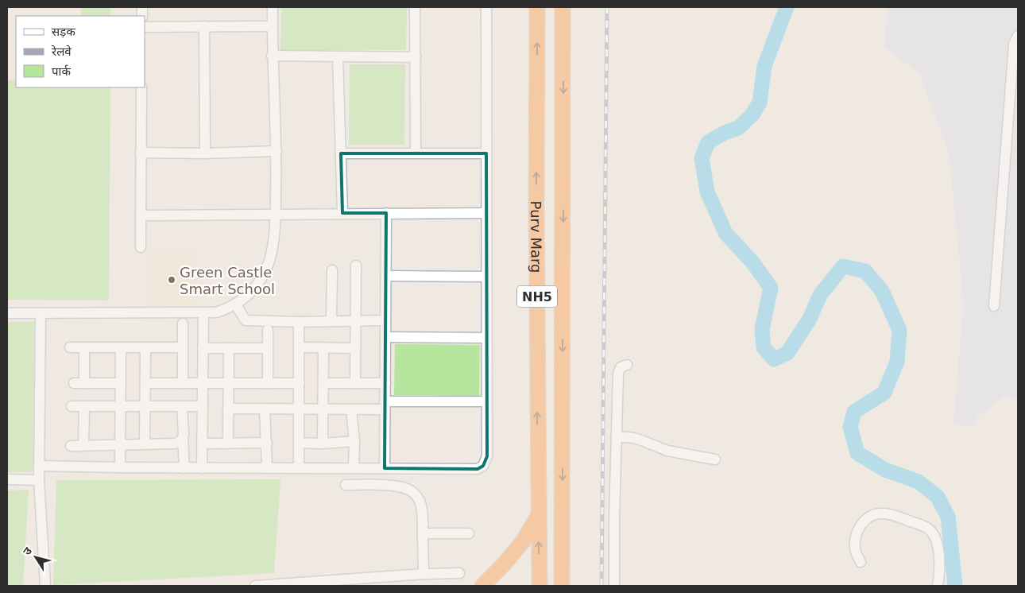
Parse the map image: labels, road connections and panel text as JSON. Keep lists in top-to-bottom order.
{
  "streets": {
    "highway": ["Purv Marg", "NH5"]
  },
  "places": ["Green Castle Smart School"],
  "legend": ["सड़क", "रेलवे", "पार्क"],
  "north": "top left"
}
